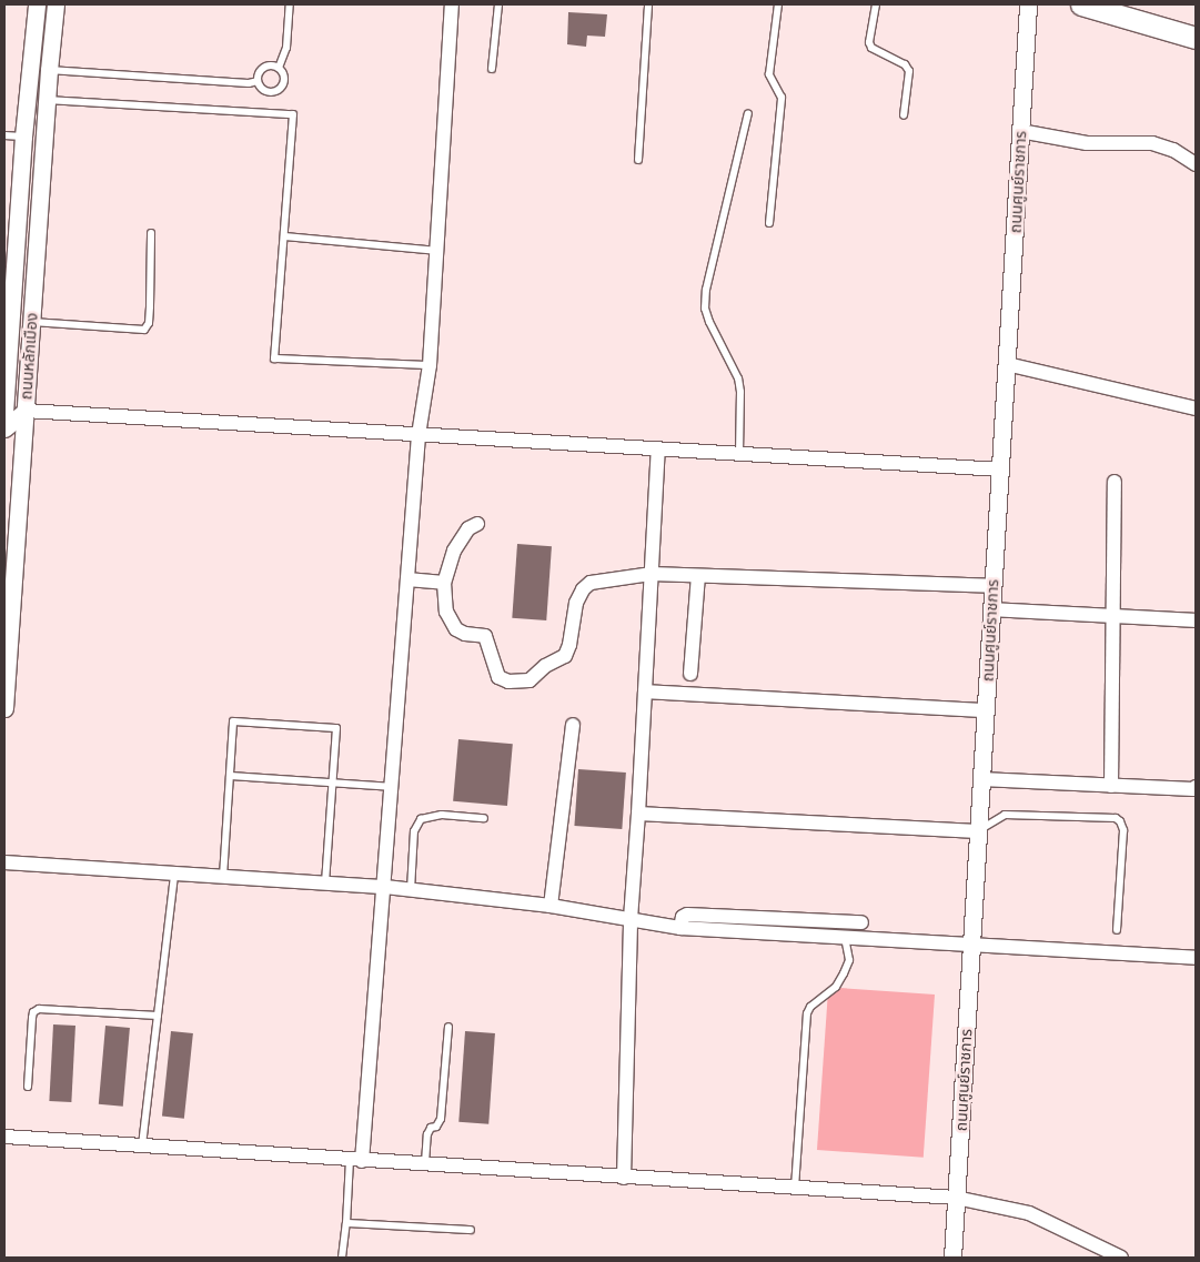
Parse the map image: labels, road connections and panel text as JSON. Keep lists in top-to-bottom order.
{
  "streets": {
    "street": ["ถนนศูนย์ราชการ", "ถนนหลักเมือง"]
  }
}
